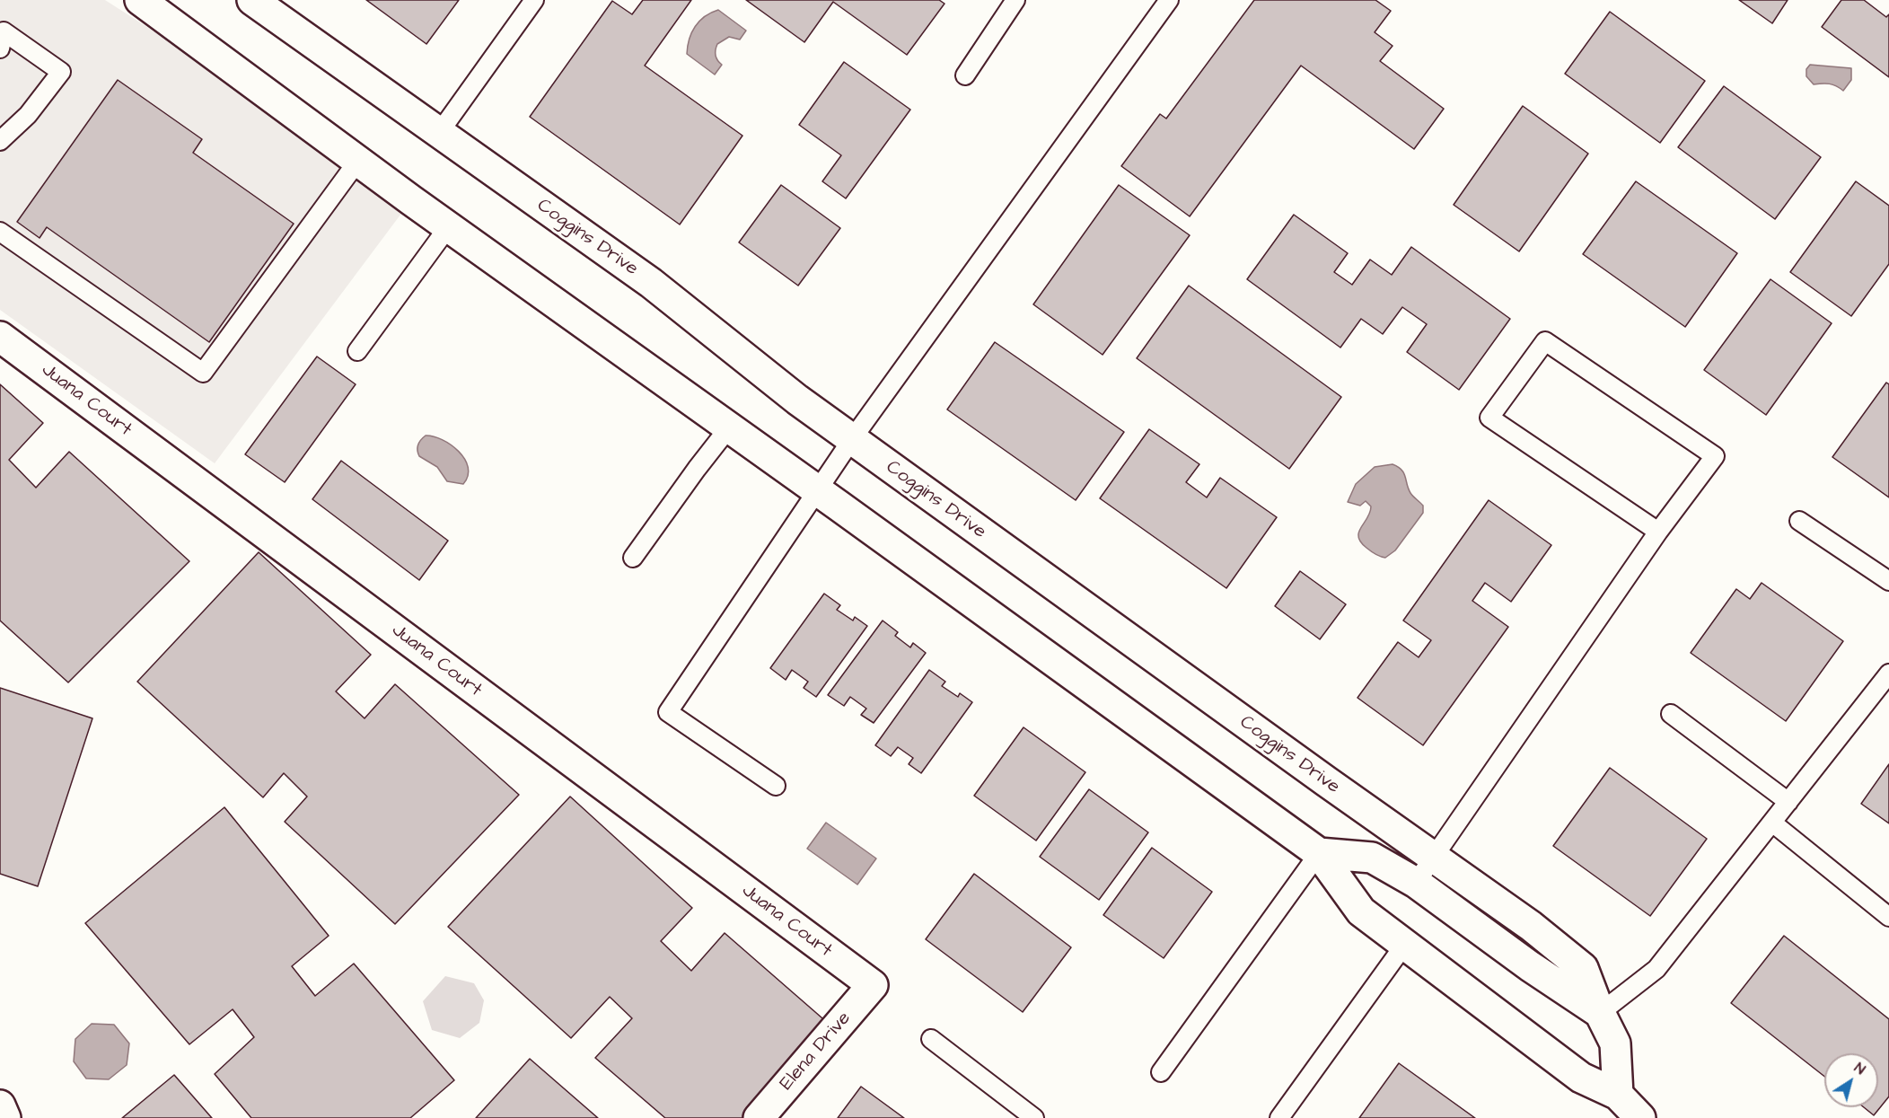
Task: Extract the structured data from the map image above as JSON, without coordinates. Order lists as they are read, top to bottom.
{
  "streets": {
    "street": ["Coggins Drive", "Juana Court", "Elena Drive"]
  },
  "crossings": [
    ["Juana Court", "Elena Drive"]
  ],
  "north": "top right"
}
